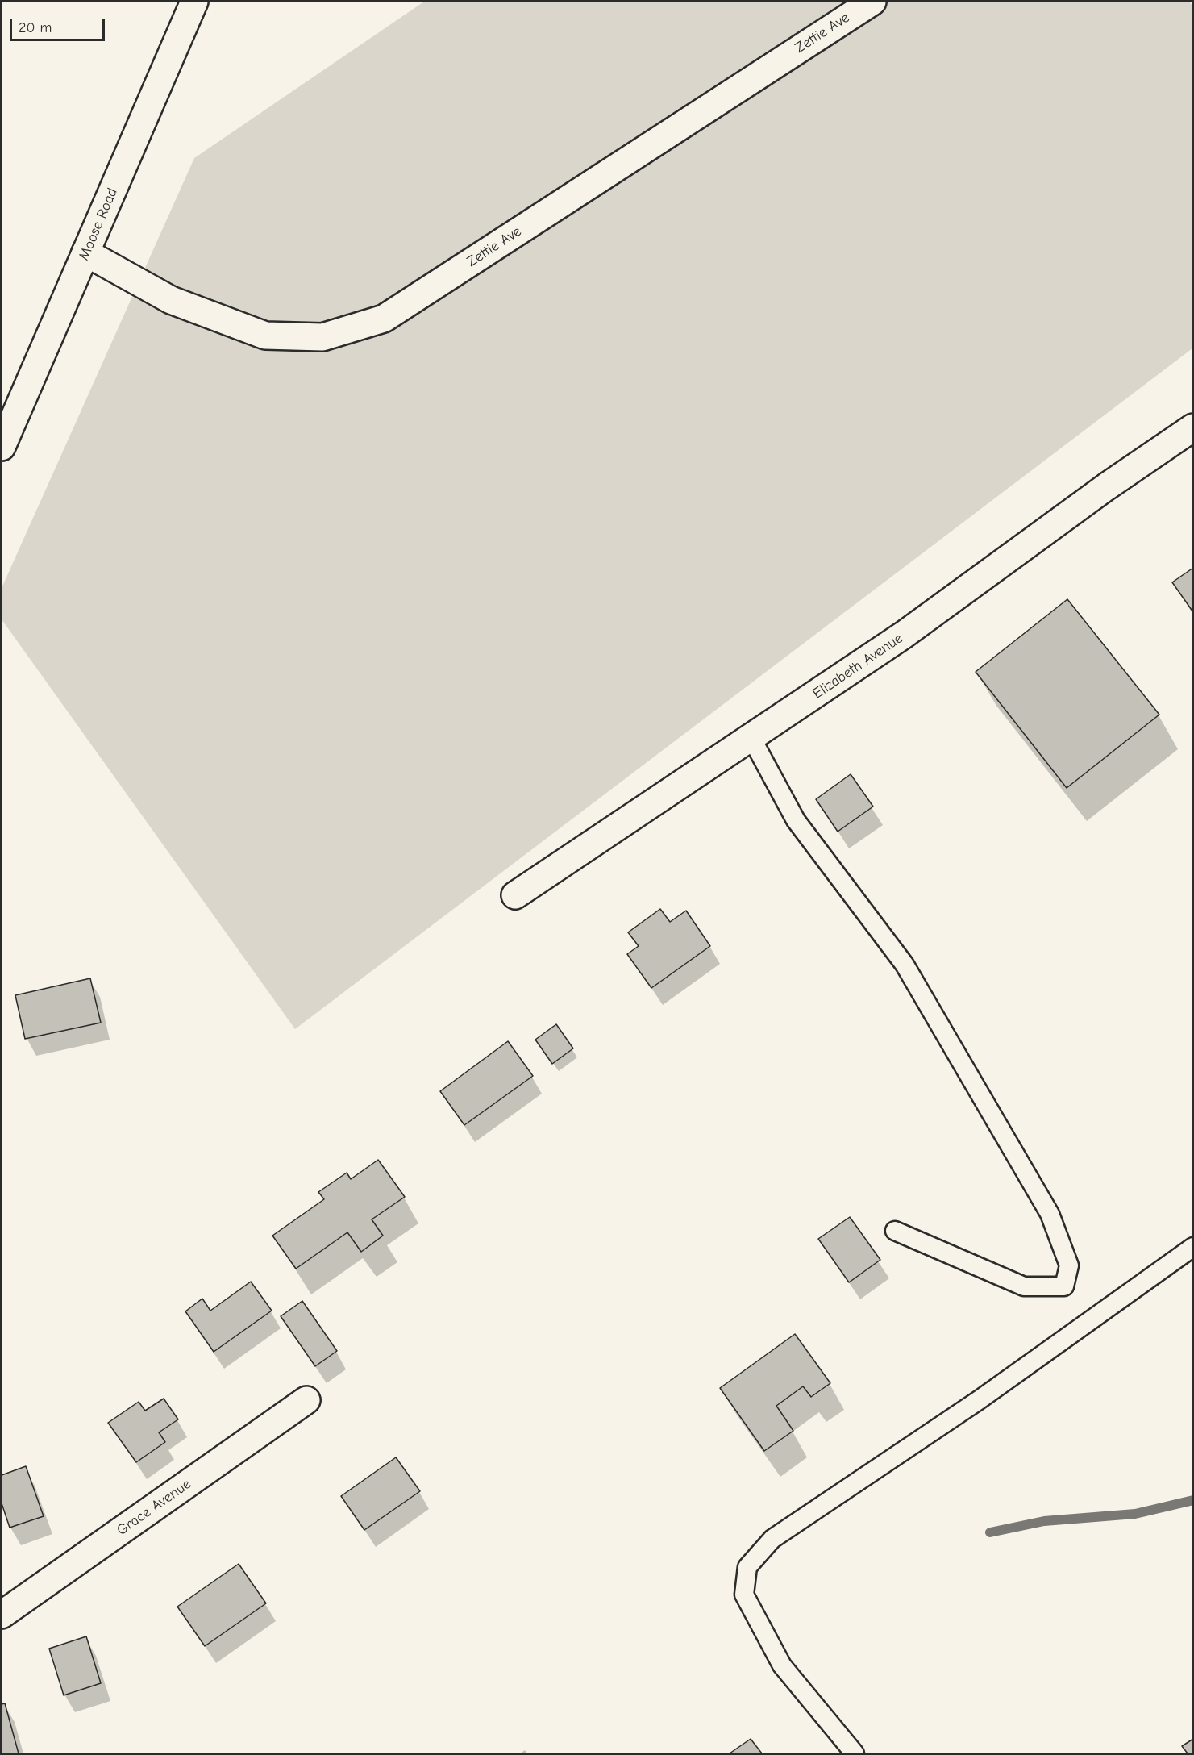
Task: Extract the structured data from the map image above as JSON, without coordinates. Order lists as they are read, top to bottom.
{
  "streets": {
    "street": [
      "Zettie Ave",
      "Moose Road",
      "Elizabeth Avenue",
      "Grace Avenue"
    ]
  },
  "crossings": [
    ["Zettie Ave", "Moose Road"]
  ],
  "scale_bar": "20 m"
}
